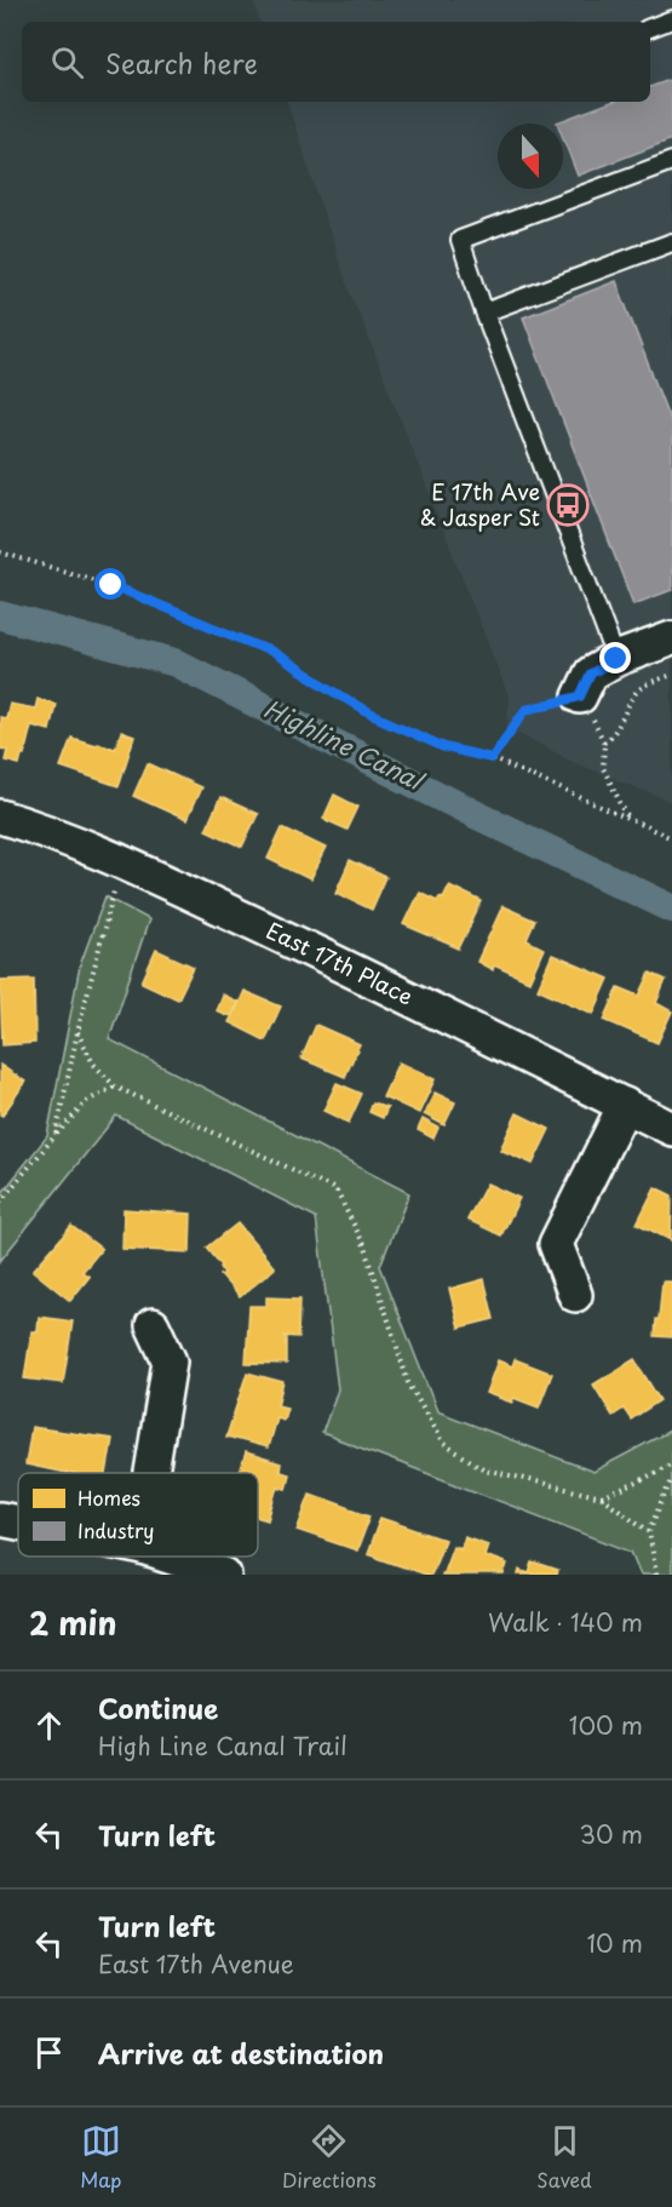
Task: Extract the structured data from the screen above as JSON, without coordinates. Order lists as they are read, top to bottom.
{
  "streets": {
    "street": ["East 17th Place"]
  },
  "water": ["Highline Canal"],
  "places": {
    "bus stop": ["E 17th Ave & Jasper St"]
  },
  "legend": ["Homes", "Industry"],
  "north": "bottom",
  "page": {
    "search": "Search here",
    "heading": ["2 min", "Walk · 140 m"],
    "list": [
      ["Continue", "High Line Canal Trail", "100 m"],
      ["Turn left", "30 m"],
      ["Turn left", "East 17th Avenue", "10 m"],
      "Arrive at destination"
    ],
    "nav": ["Map", "Directions", "Saved"]
  }
}
